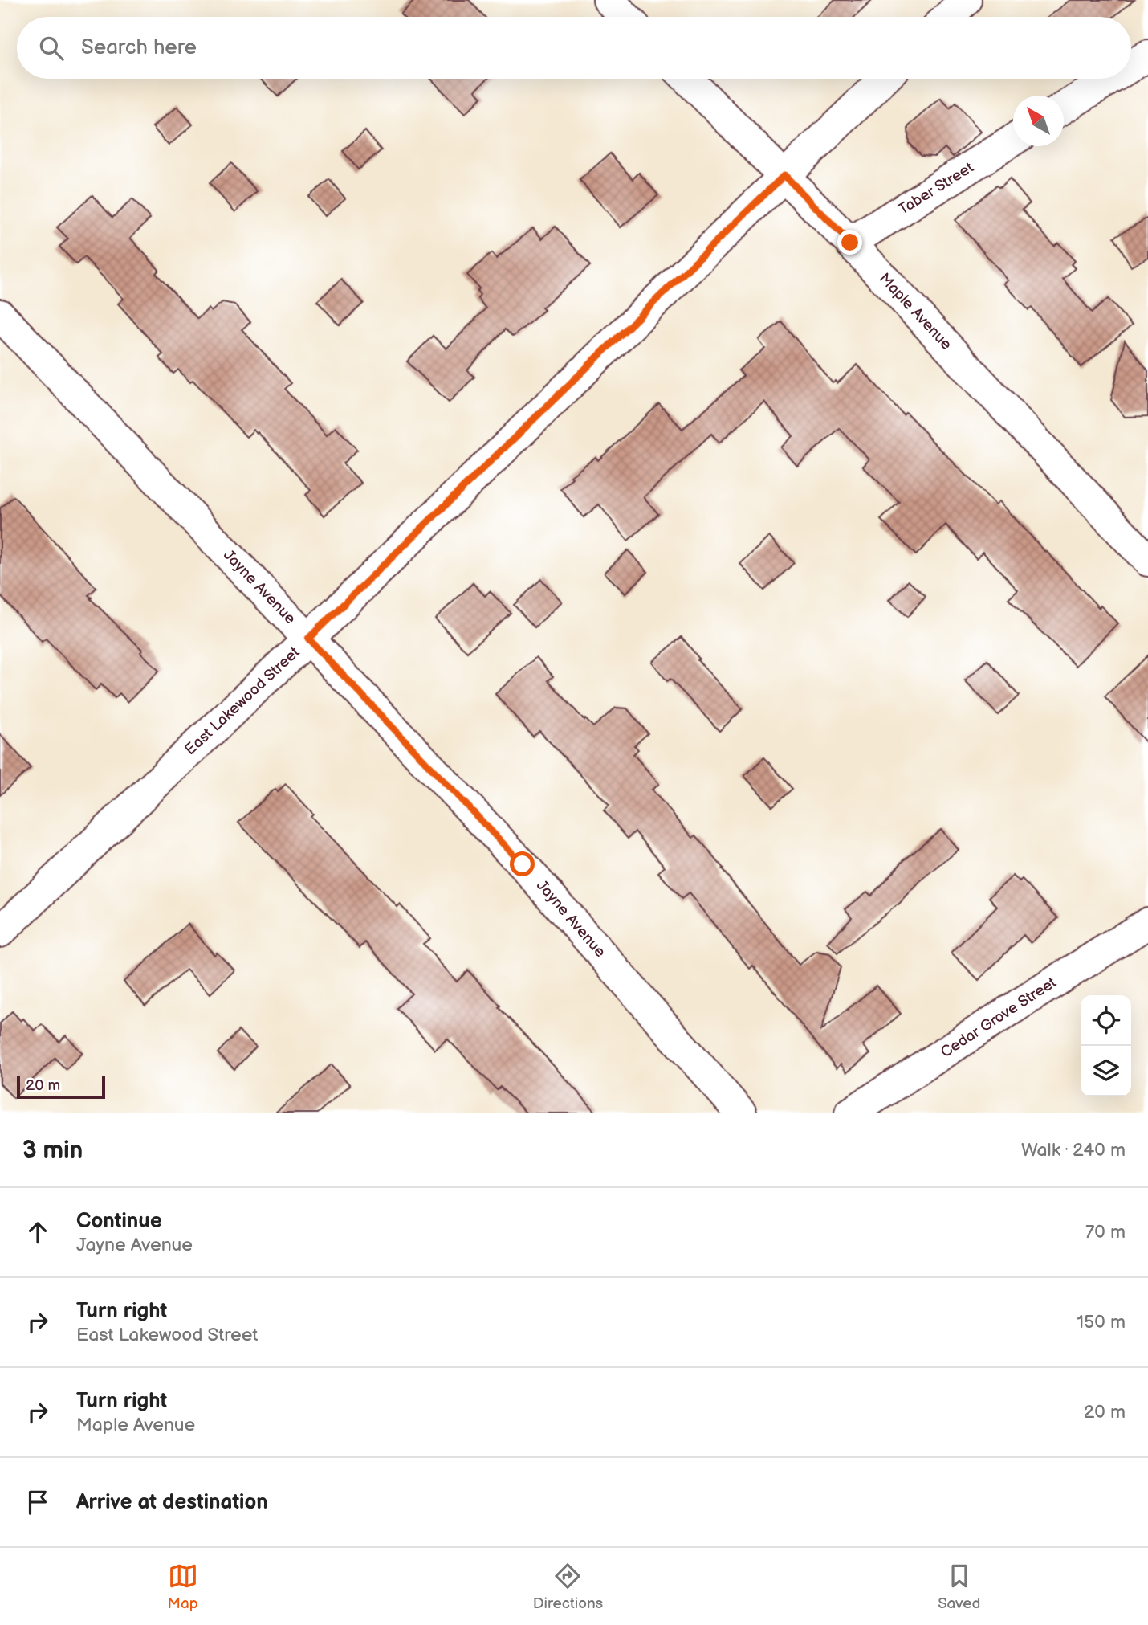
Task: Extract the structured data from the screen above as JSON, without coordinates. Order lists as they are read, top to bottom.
{
  "streets": {
    "street": [
      "Taber Street",
      "Maple Avenue",
      "Jayne Avenue",
      "East Lakewood Street",
      "Cedar Grove Street"
    ]
  },
  "crossings": [
    ["Taber Street", "Maple Avenue"],
    ["Maple Avenue", "East Lakewood Street"],
    ["Jayne Avenue", "East Lakewood Street"]
  ],
  "scale_bar": "20 m",
  "north": "top left",
  "page": {
    "search": "Search here",
    "scale": "20 m",
    "heading": ["3 min", "Walk · 240 m"],
    "list": [
      ["Continue", "Jayne Avenue", "70 m"],
      ["Turn right", "East Lakewood Street", "150 m"],
      ["Turn right", "Maple Avenue", "20 m"],
      "Arrive at destination"
    ],
    "nav": ["Map", "Directions", "Saved"]
  }
}
